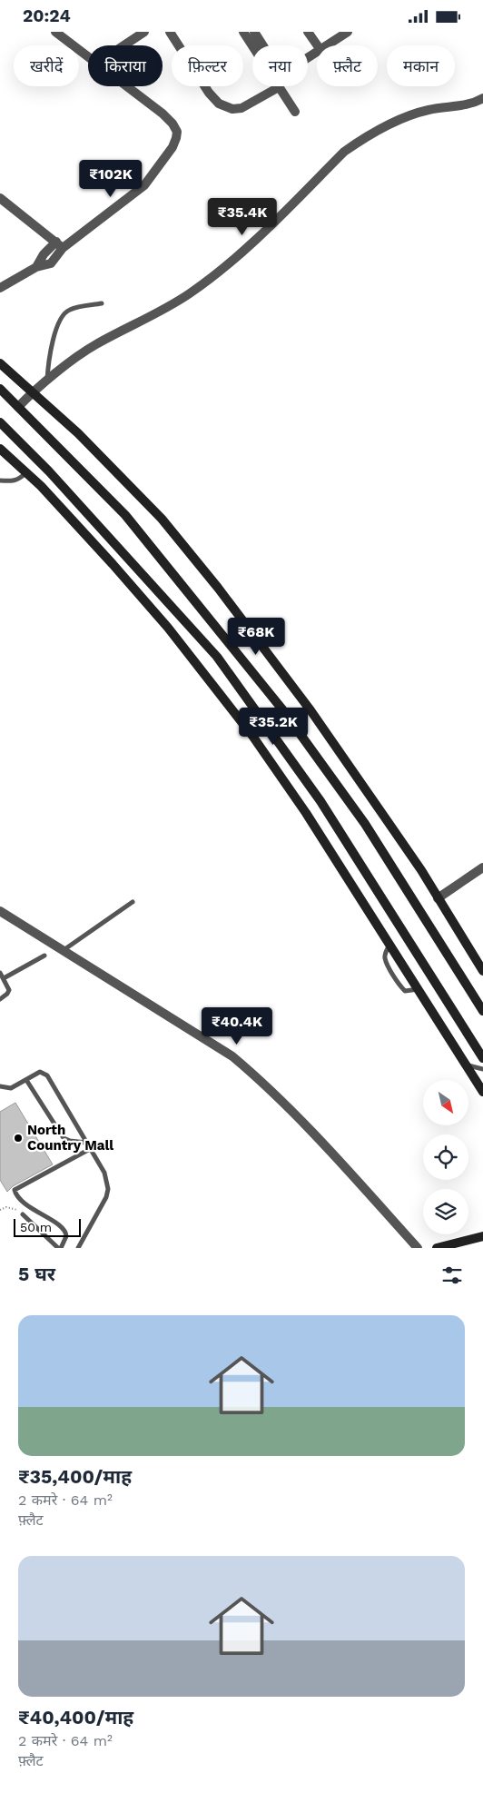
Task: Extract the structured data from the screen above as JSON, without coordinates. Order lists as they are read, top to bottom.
{
  "places": ["North Country Mall"],
  "scale_bar": "50 m",
  "north": "bottom right",
  "page": {
    "status": "20:24",
    "chip": [
      "खरीदें",
      "किराया",
      "फ़िल्टर",
      "नया",
      "फ़्लैट",
      "मकान"
    ],
    "price": [
      "₹102K",
      "₹35.4K",
      "₹68K",
      "₹35.2K",
      "₹40.4K"
    ],
    "scale": "50 m",
    "heading": "5 घर",
    "list": [
      {
        "name": "₹35,400/माह",
        "note": "2 कमरे · 64 m² · फ़्लैट"
      },
      {
        "name": "₹40,400/माह",
        "note": "2 कमरे · 64 m² · फ़्लैट"
      }
    ]
  }
}
